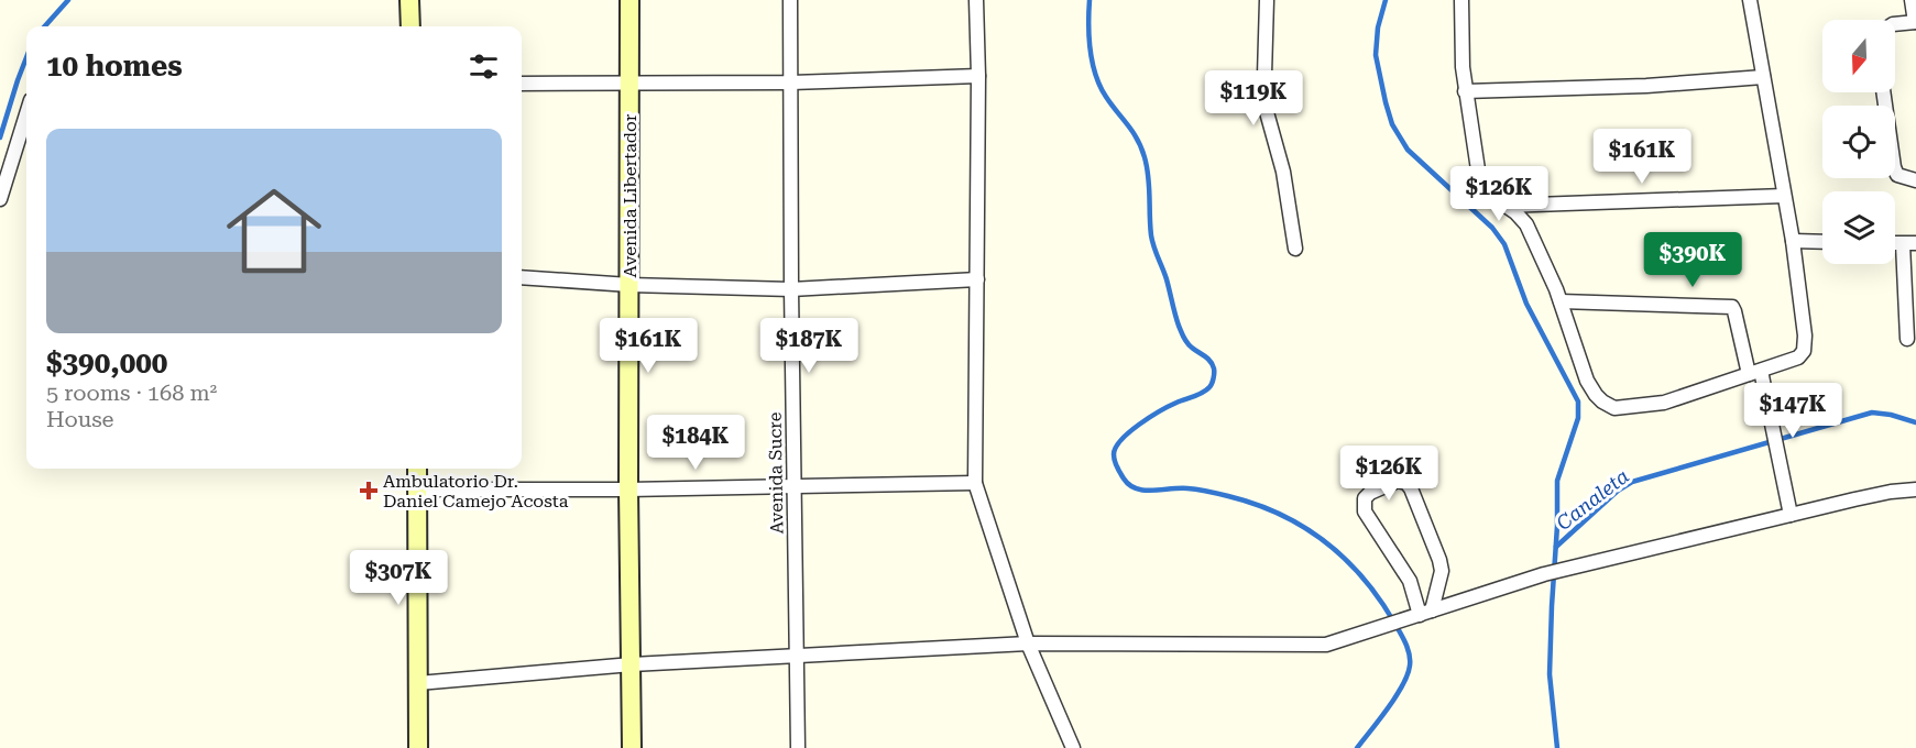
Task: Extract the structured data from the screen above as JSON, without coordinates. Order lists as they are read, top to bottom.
{
  "streets": {
    "main road": ["Avenida Libertador"],
    "street": ["Avenida Sucre"]
  },
  "water": ["Canaleta"],
  "places": {
    "health": ["Ambulatorio Dr. Daniel Camejo Acosta"]
  },
  "north": "bottom",
  "page": {
    "heading": "10 homes",
    "price": [
      "$119K",
      "$161K",
      "$126K",
      "$390K",
      "$161K",
      "$187K",
      "$147K",
      "$184K",
      "$126K",
      "$307K"
    ],
    "list": [
      {
        "name": "$390,000",
        "note": "5 rooms · 168 m² · House"
      }
    ]
  }
}
